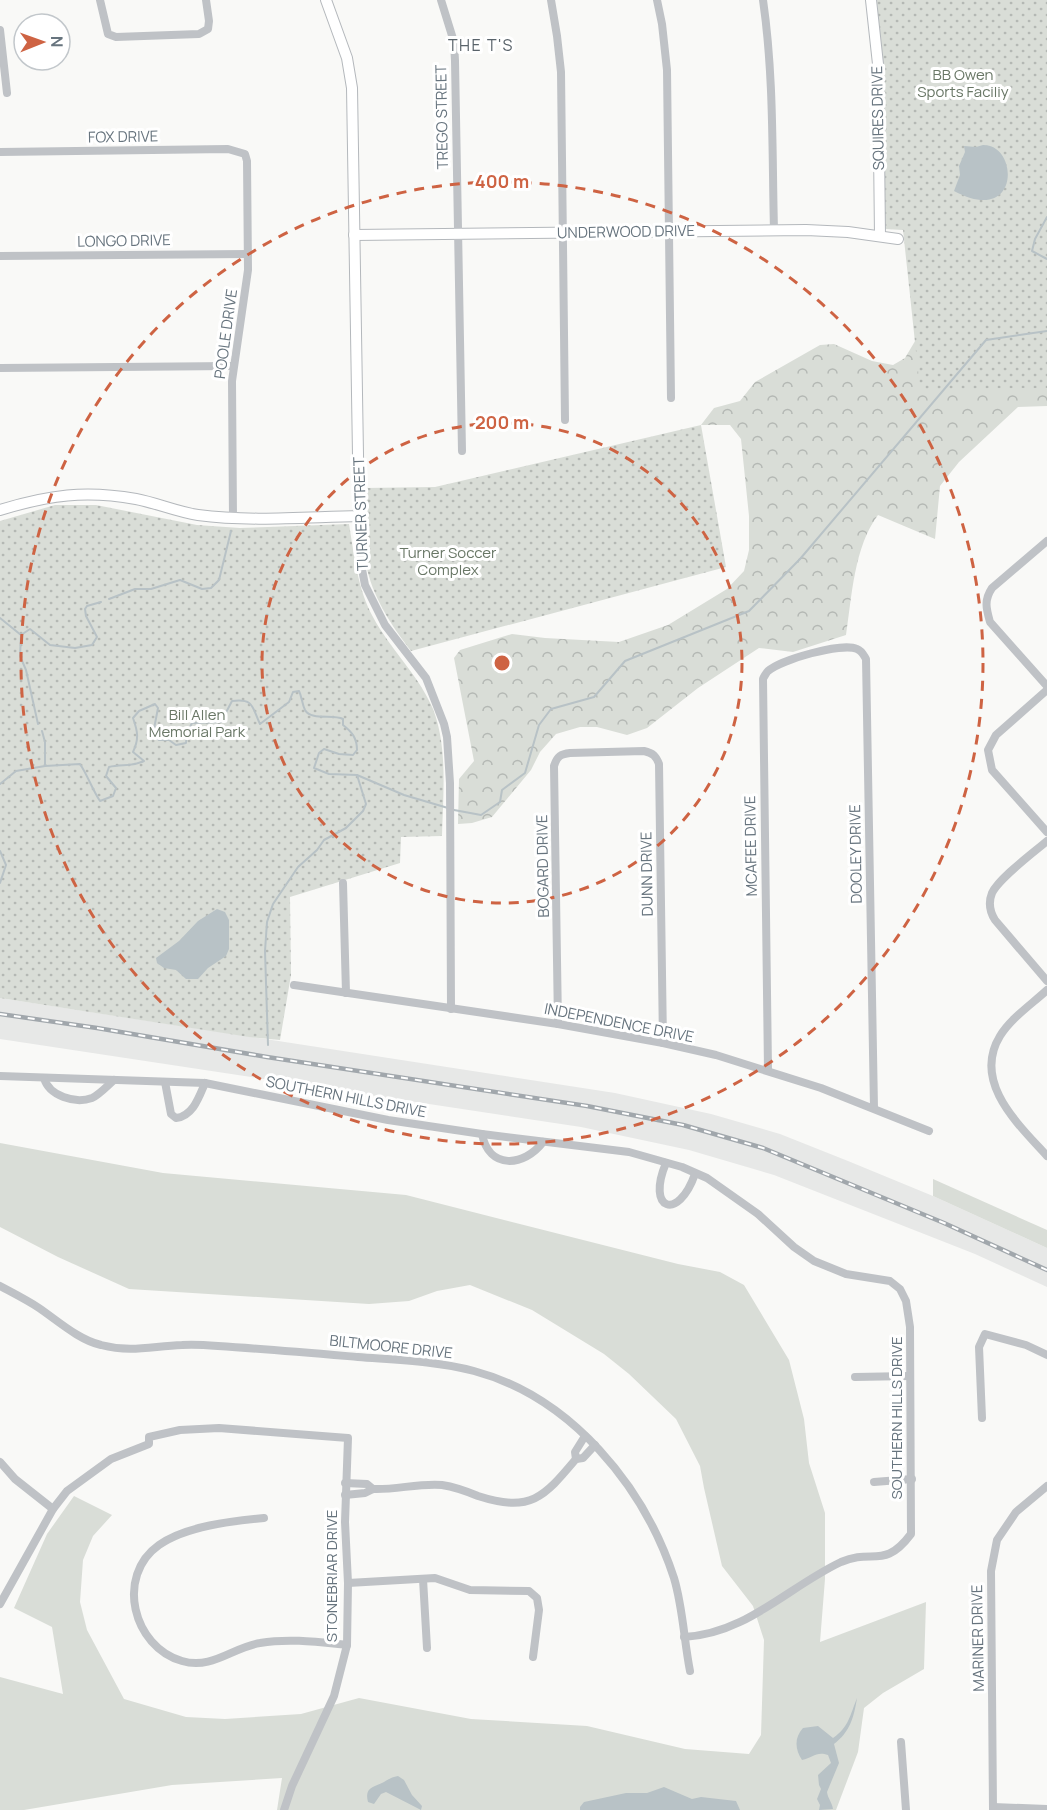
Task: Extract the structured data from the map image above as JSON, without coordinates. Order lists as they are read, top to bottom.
{
  "streets": {
    "street": [
      "TREGO STREET",
      "SQUIRES DRIVE",
      "FOX DRIVE",
      "UNDERWOOD DRIVE",
      "LONGO DRIVE",
      "POOLE DRIVE",
      "TURNER STREET",
      "MCAFEE DRIVE",
      "DOOLEY DRIVE",
      "BOGARD DRIVE",
      "DUNN DRIVE",
      "INDEPENDENCE DRIVE",
      "SOUTHERN HILLS DRIVE",
      "BILTMOORE DRIVE",
      "STONEBRIAR DRIVE",
      "MARINER DRIVE"
    ]
  },
  "crossings": [
    ["TREGO STREET", "UNDERWOOD DRIVE"],
    ["SQUIRES DRIVE", "UNDERWOOD DRIVE"],
    ["FOX DRIVE", "POOLE DRIVE"],
    ["UNDERWOOD DRIVE", "TURNER STREET"],
    ["LONGO DRIVE", "POOLE DRIVE"],
    ["TURNER STREET", "INDEPENDENCE DRIVE"],
    ["MCAFEE DRIVE", "DOOLEY DRIVE"],
    ["MCAFEE DRIVE", "INDEPENDENCE DRIVE"],
    ["DOOLEY DRIVE", "INDEPENDENCE DRIVE"],
    ["BOGARD DRIVE", "DUNN DRIVE"],
    ["BOGARD DRIVE", "INDEPENDENCE DRIVE"],
    ["DUNN DRIVE", "INDEPENDENCE DRIVE"],
    ["SOUTHERN HILLS DRIVE", "BILTMOORE DRIVE"]
  ],
  "districts": ["THE T'S"],
  "parks": ["BB Owen Sports Faciliy", "Turner Soccer Complex", "Bill Allen Memorial Park"],
  "north": "right",
  "rings": ["400 m", "200 m"]
}
